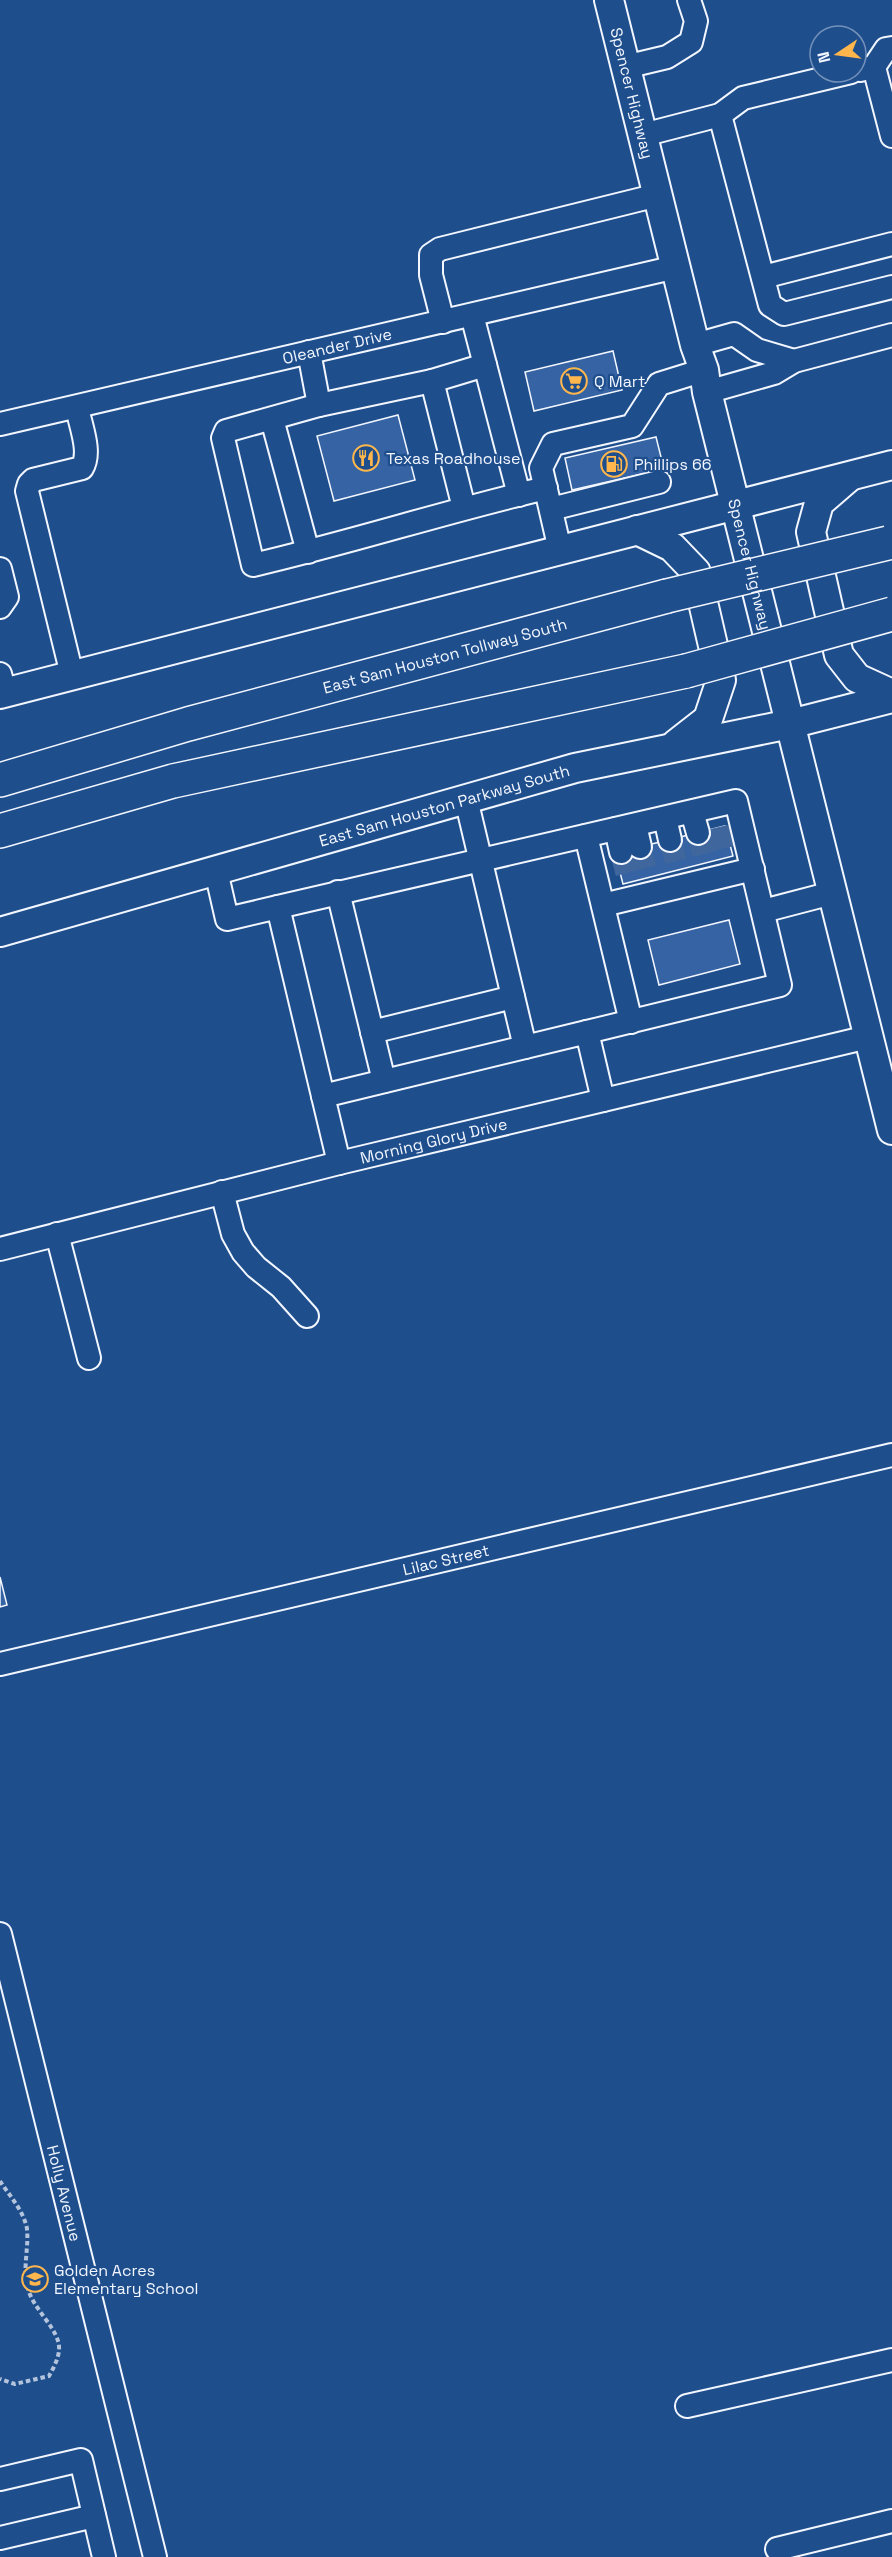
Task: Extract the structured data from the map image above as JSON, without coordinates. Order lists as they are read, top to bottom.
{
  "streets": {
    "highway": ["East Sam Houston Tollway South"],
    "main road": ["Spencer Highway", "East Sam Houston Parkway South"],
    "street": [
      "Oleander Drive",
      "Morning Glory Drive",
      "Lilac Street",
      "Holly Avenue"
    ]
  },
  "crossings": [
    ["Spencer Highway", "Oleander Drive"],
    ["Spencer Highway", "East Sam Houston Parkway South"],
    ["Spencer Highway", "Morning Glory Drive"]
  ],
  "places": {
    "supermarket": ["Q Mart"],
    "restaurant": ["Texas Roadhouse"],
    "fuel station": ["Phillips 66"],
    "school or university": ["Golden Acres Elementary School"]
  },
  "north": "left"
}
